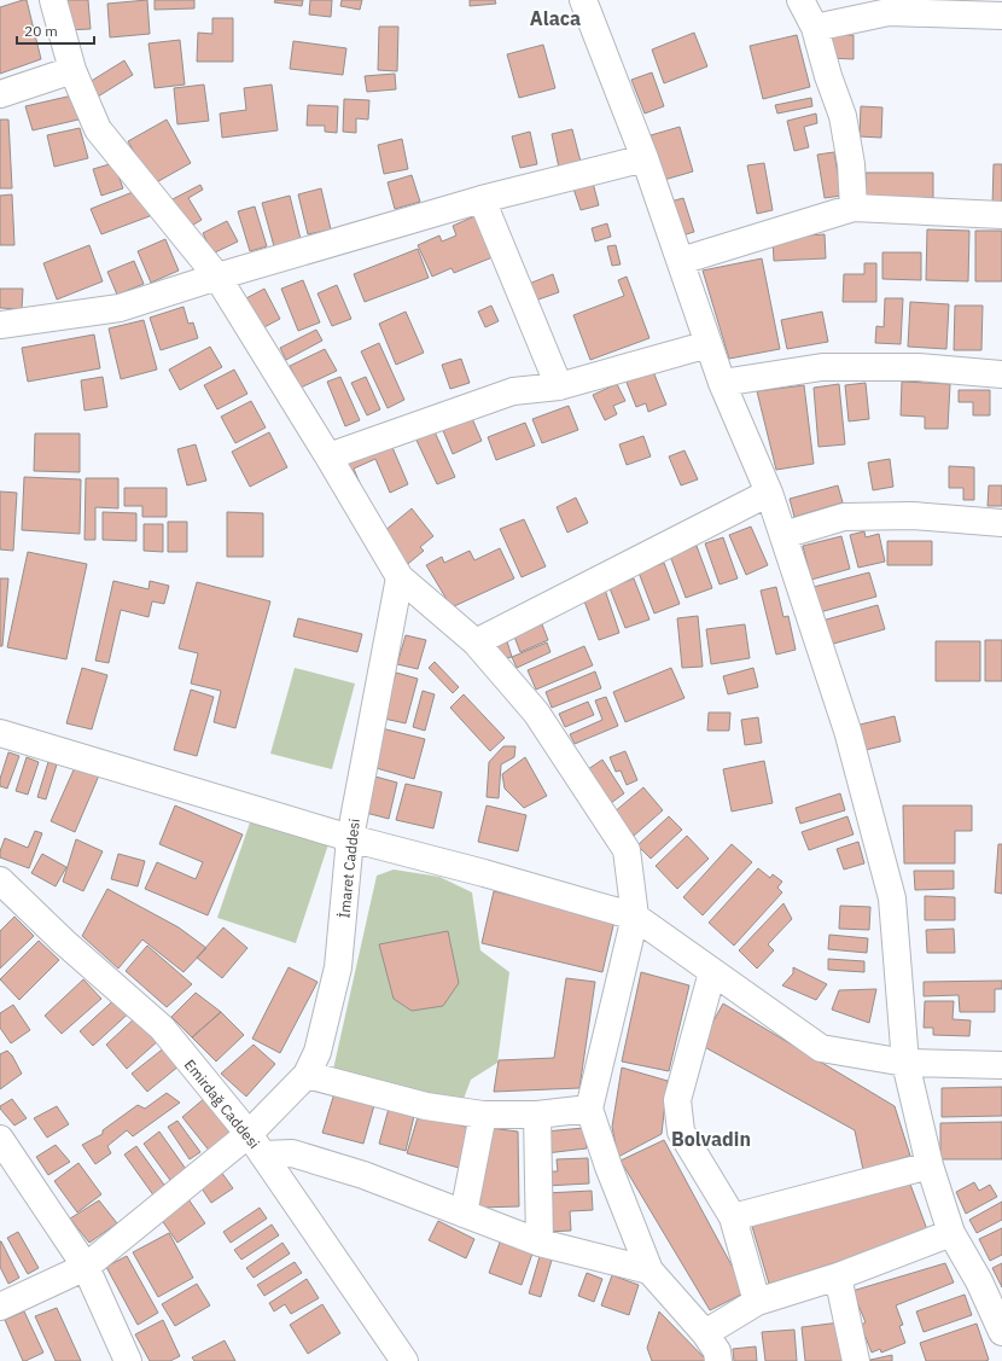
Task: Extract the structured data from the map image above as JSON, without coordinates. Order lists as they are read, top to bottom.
{
  "streets": {
    "street": ["İmaret Caddesi", "Emirdağ Caddesi"]
  },
  "crossings": [
    ["İmaret Caddesi", "Emirdağ Caddesi"]
  ],
  "districts": ["Alaca", "Bolvadin"],
  "scale_bar": "20 m"
}
